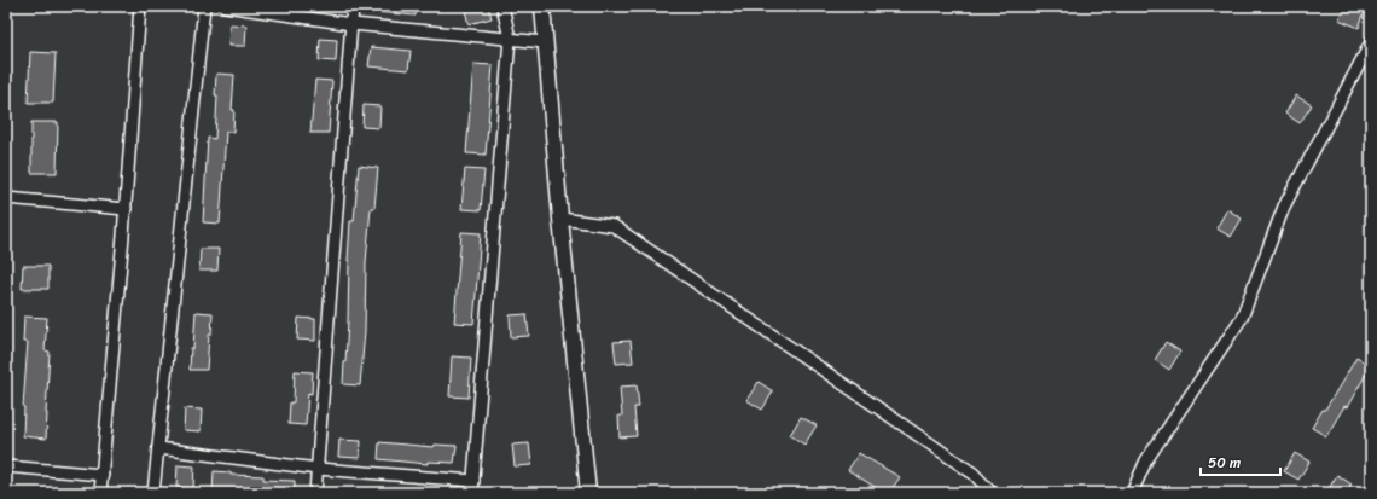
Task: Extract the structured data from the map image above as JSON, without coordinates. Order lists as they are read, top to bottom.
{
  "scale_bar": "50 m"
}
